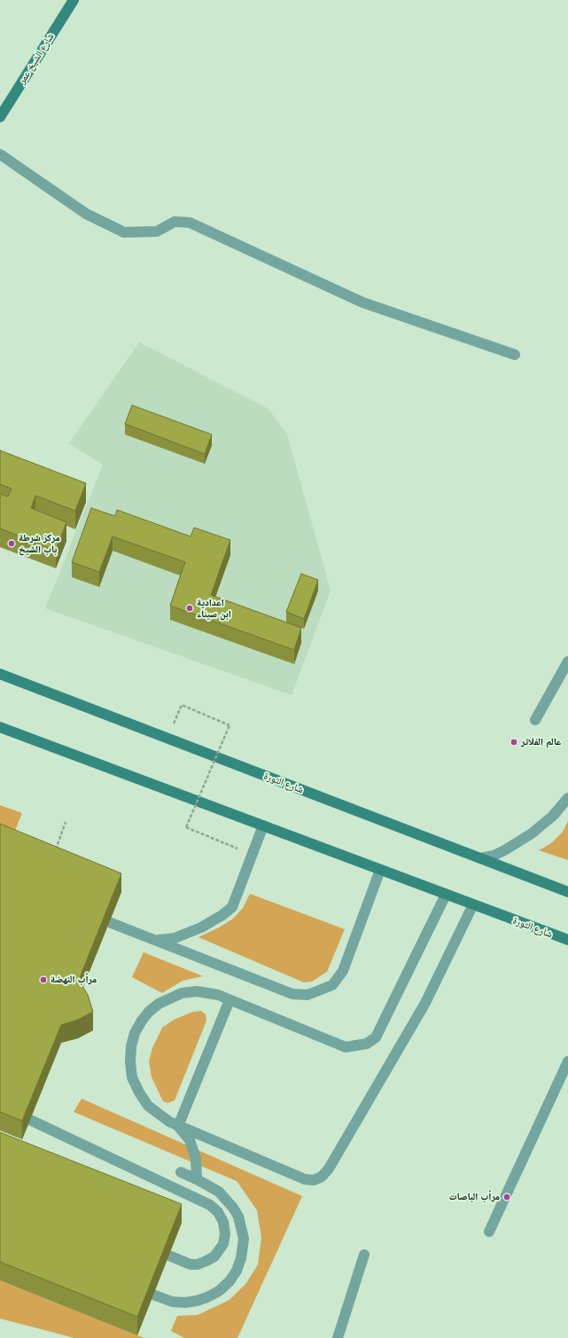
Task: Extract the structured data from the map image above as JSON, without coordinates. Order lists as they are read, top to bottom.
{
  "streets": {
    "main road": ["شارع الشيخ عمر", "شارع الثورة"]
  },
  "places": [
    "مركز شرطة باب الشيخ",
    "اعدادية ابن سيناء",
    "عالم الفلاتر",
    "مرأب النهضة",
    "مرأب الباصات"
  ]
}
